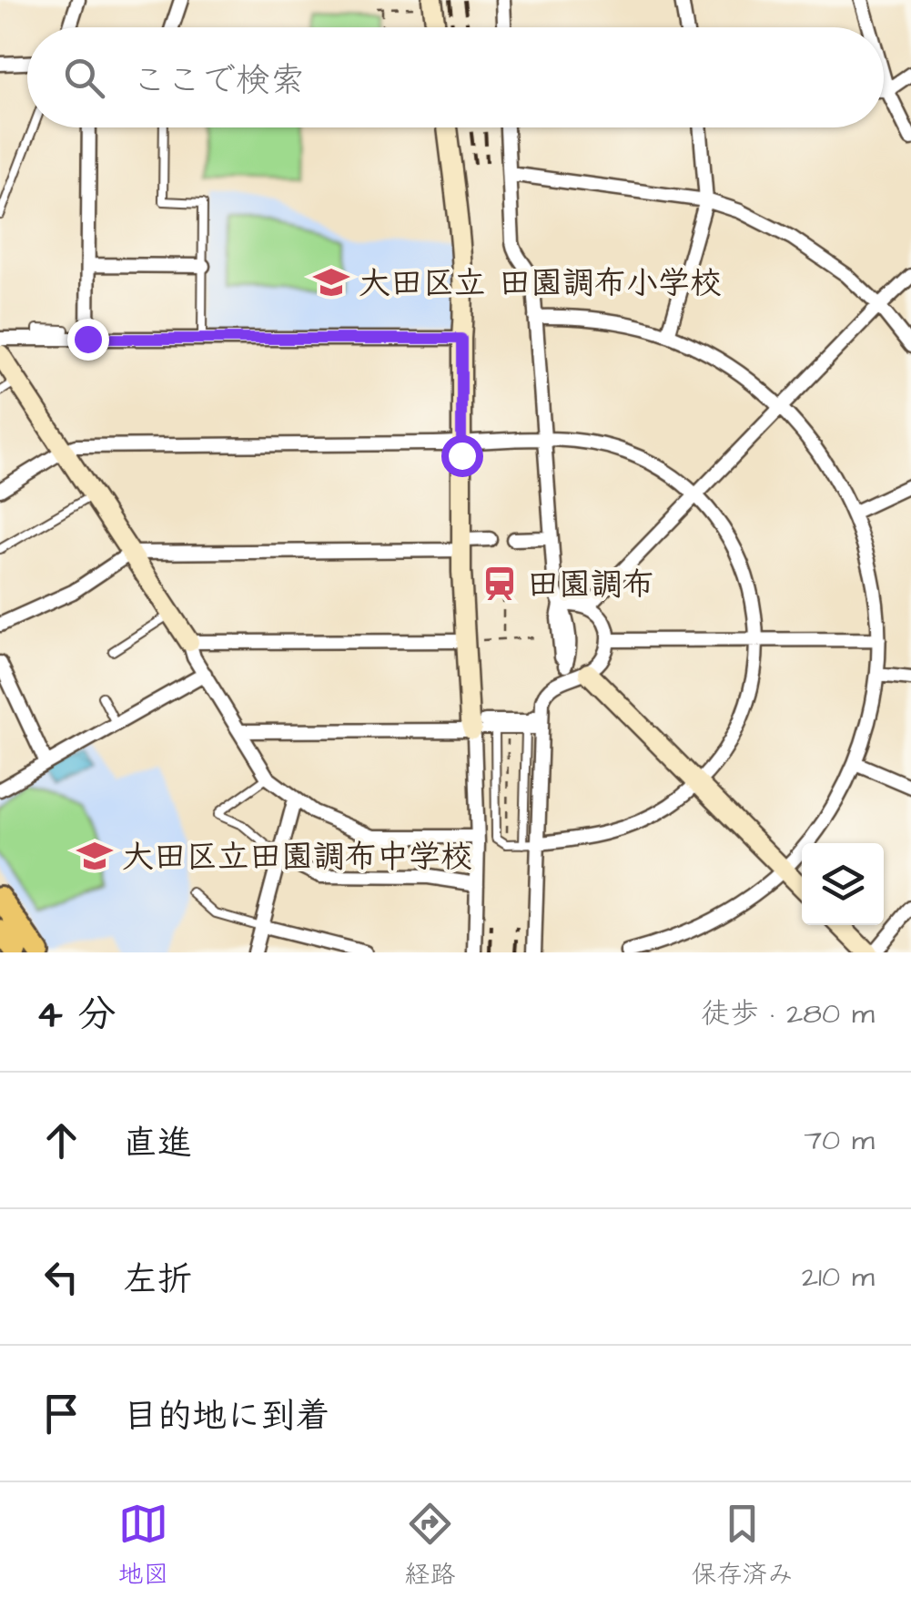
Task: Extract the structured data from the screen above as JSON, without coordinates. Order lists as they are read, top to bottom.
{
  "places": {
    "school or university": ["大田区立 田園調布小学校", "大田区立田園調布中学校"],
    "station": ["田園調布"]
  },
  "page": {
    "search": "ここで検索",
    "heading": ["4 分", "徒歩 · 280 m"],
    "list": [
      ["直進", "70 m"],
      ["左折", "210 m"],
      "目的地に到着"
    ],
    "nav": ["地図", "経路", "保存済み"]
  }
}
